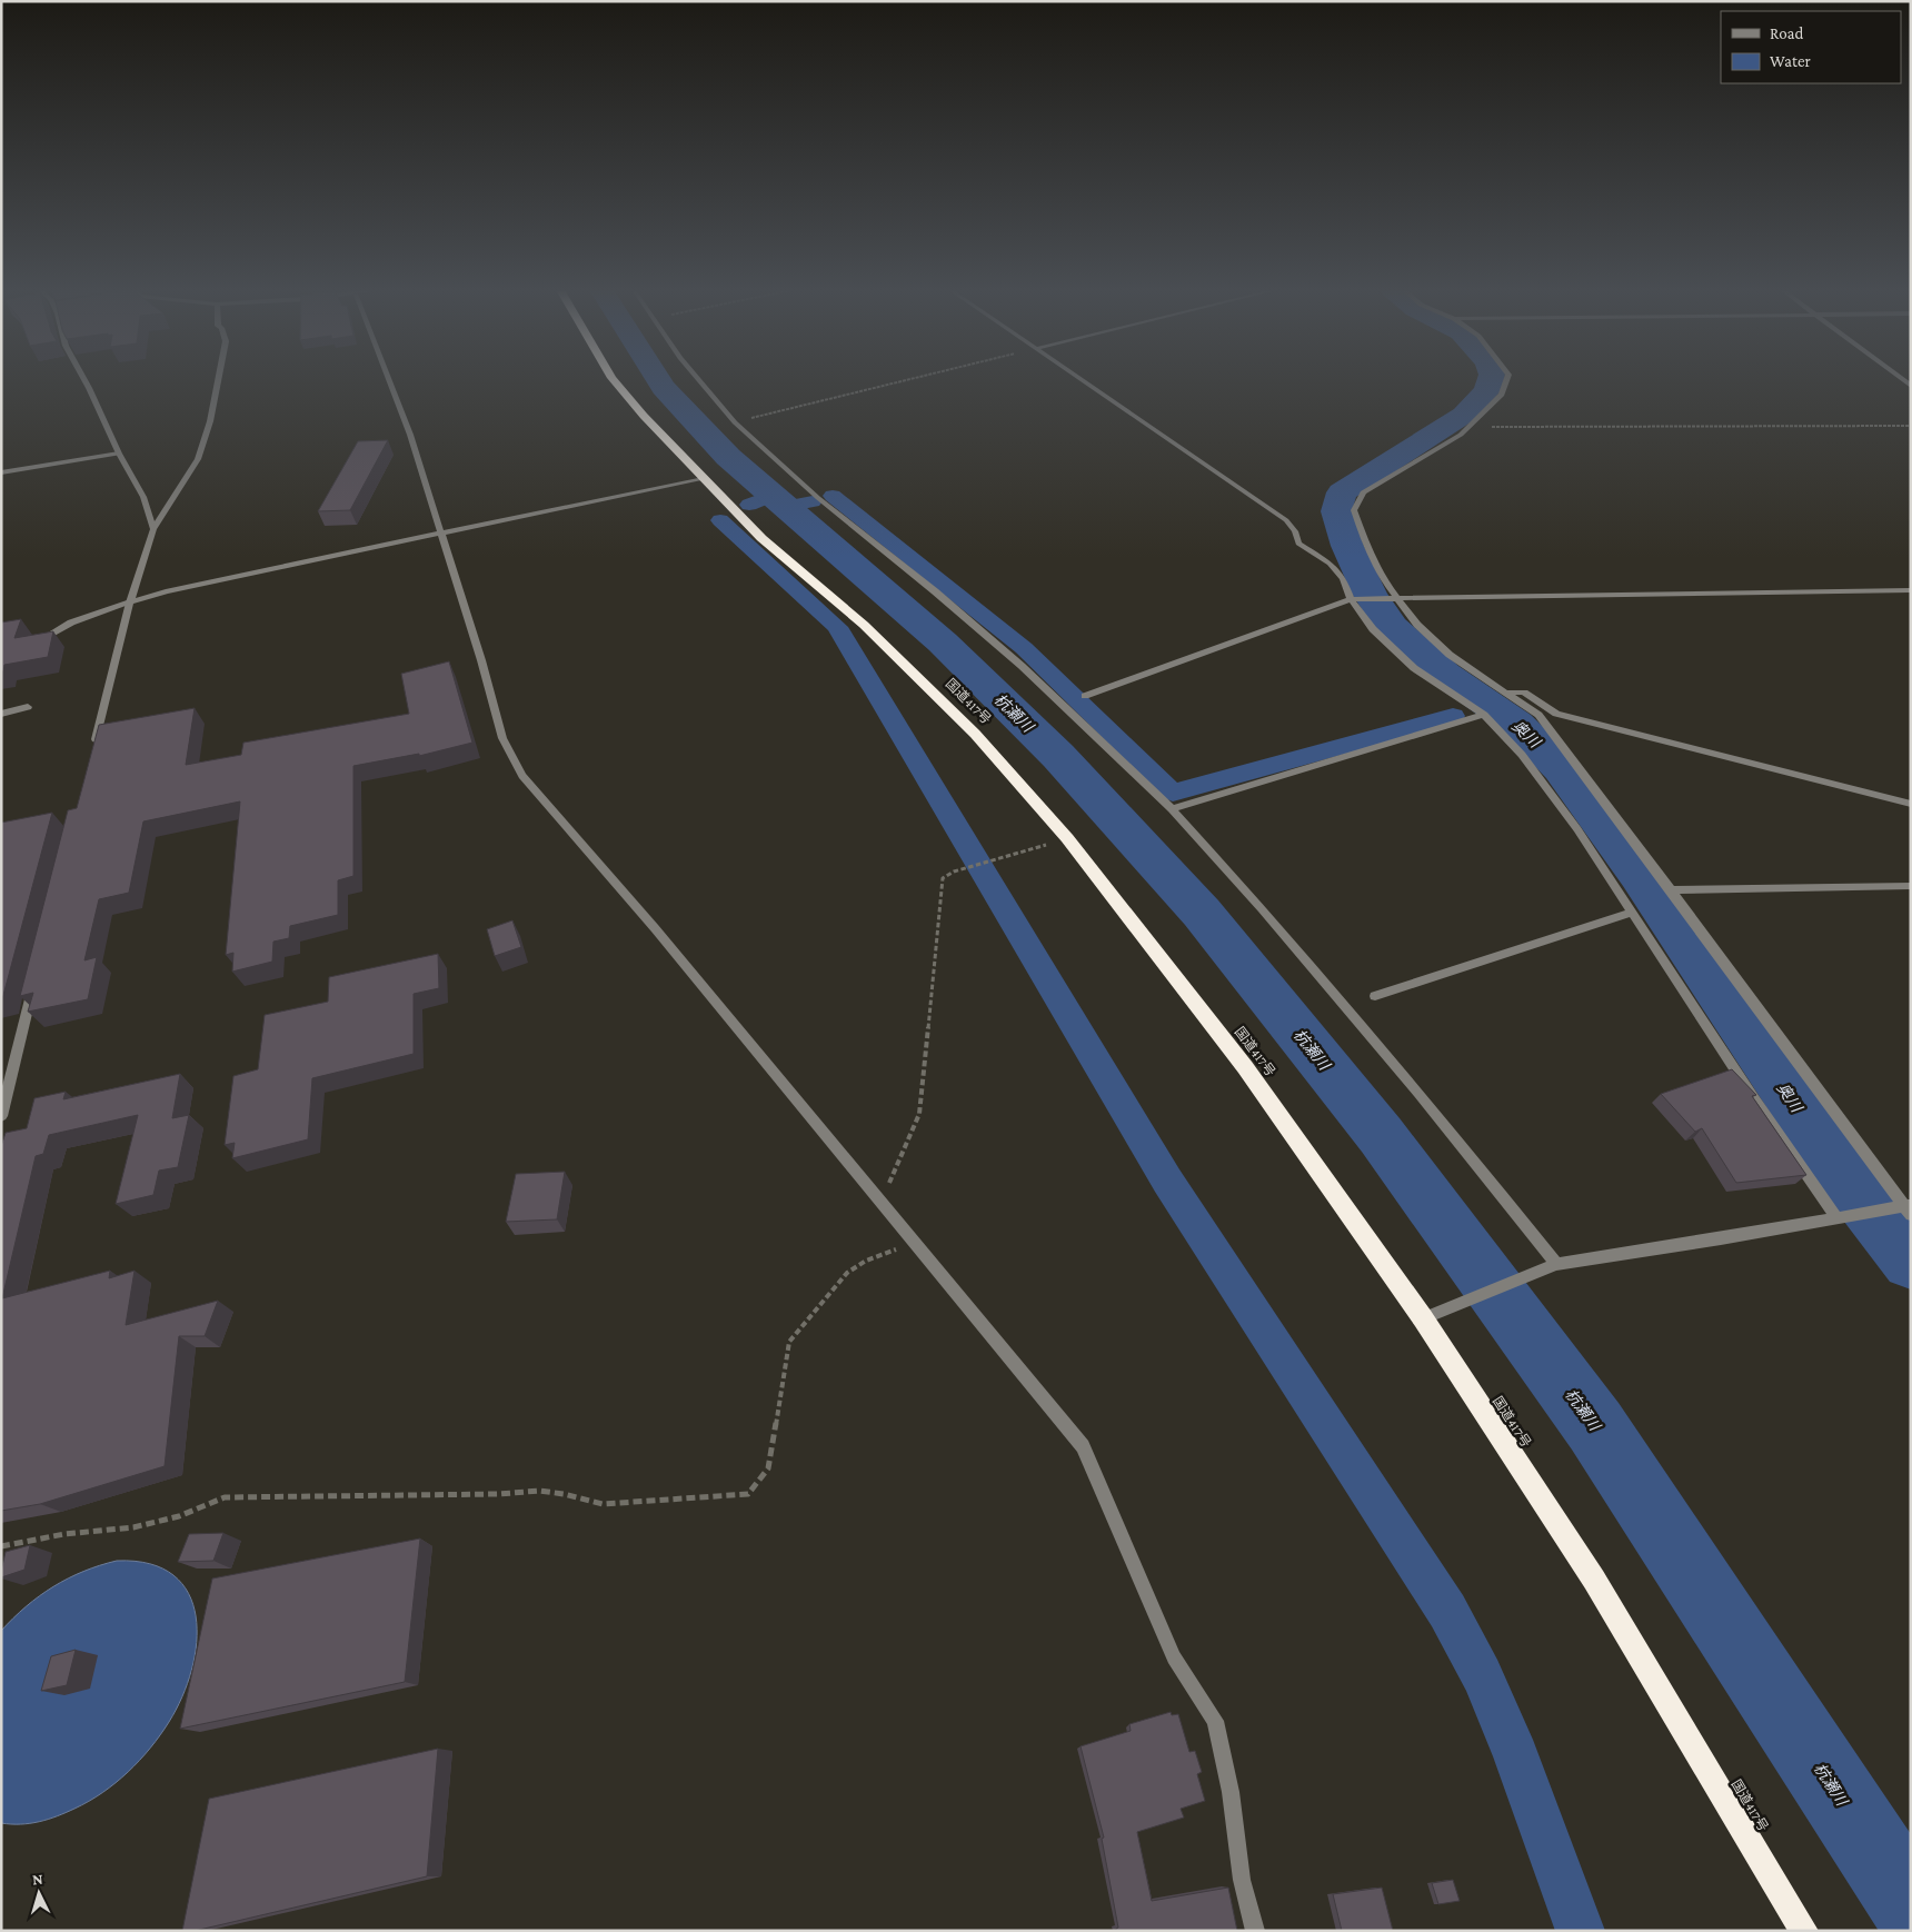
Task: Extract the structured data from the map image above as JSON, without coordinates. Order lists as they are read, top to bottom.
{
  "streets": {
    "highway": ["国道417号"]
  },
  "water": ["杭瀬川", "奥川"],
  "legend": ["Road", "Water"],
  "north": "top"
}
